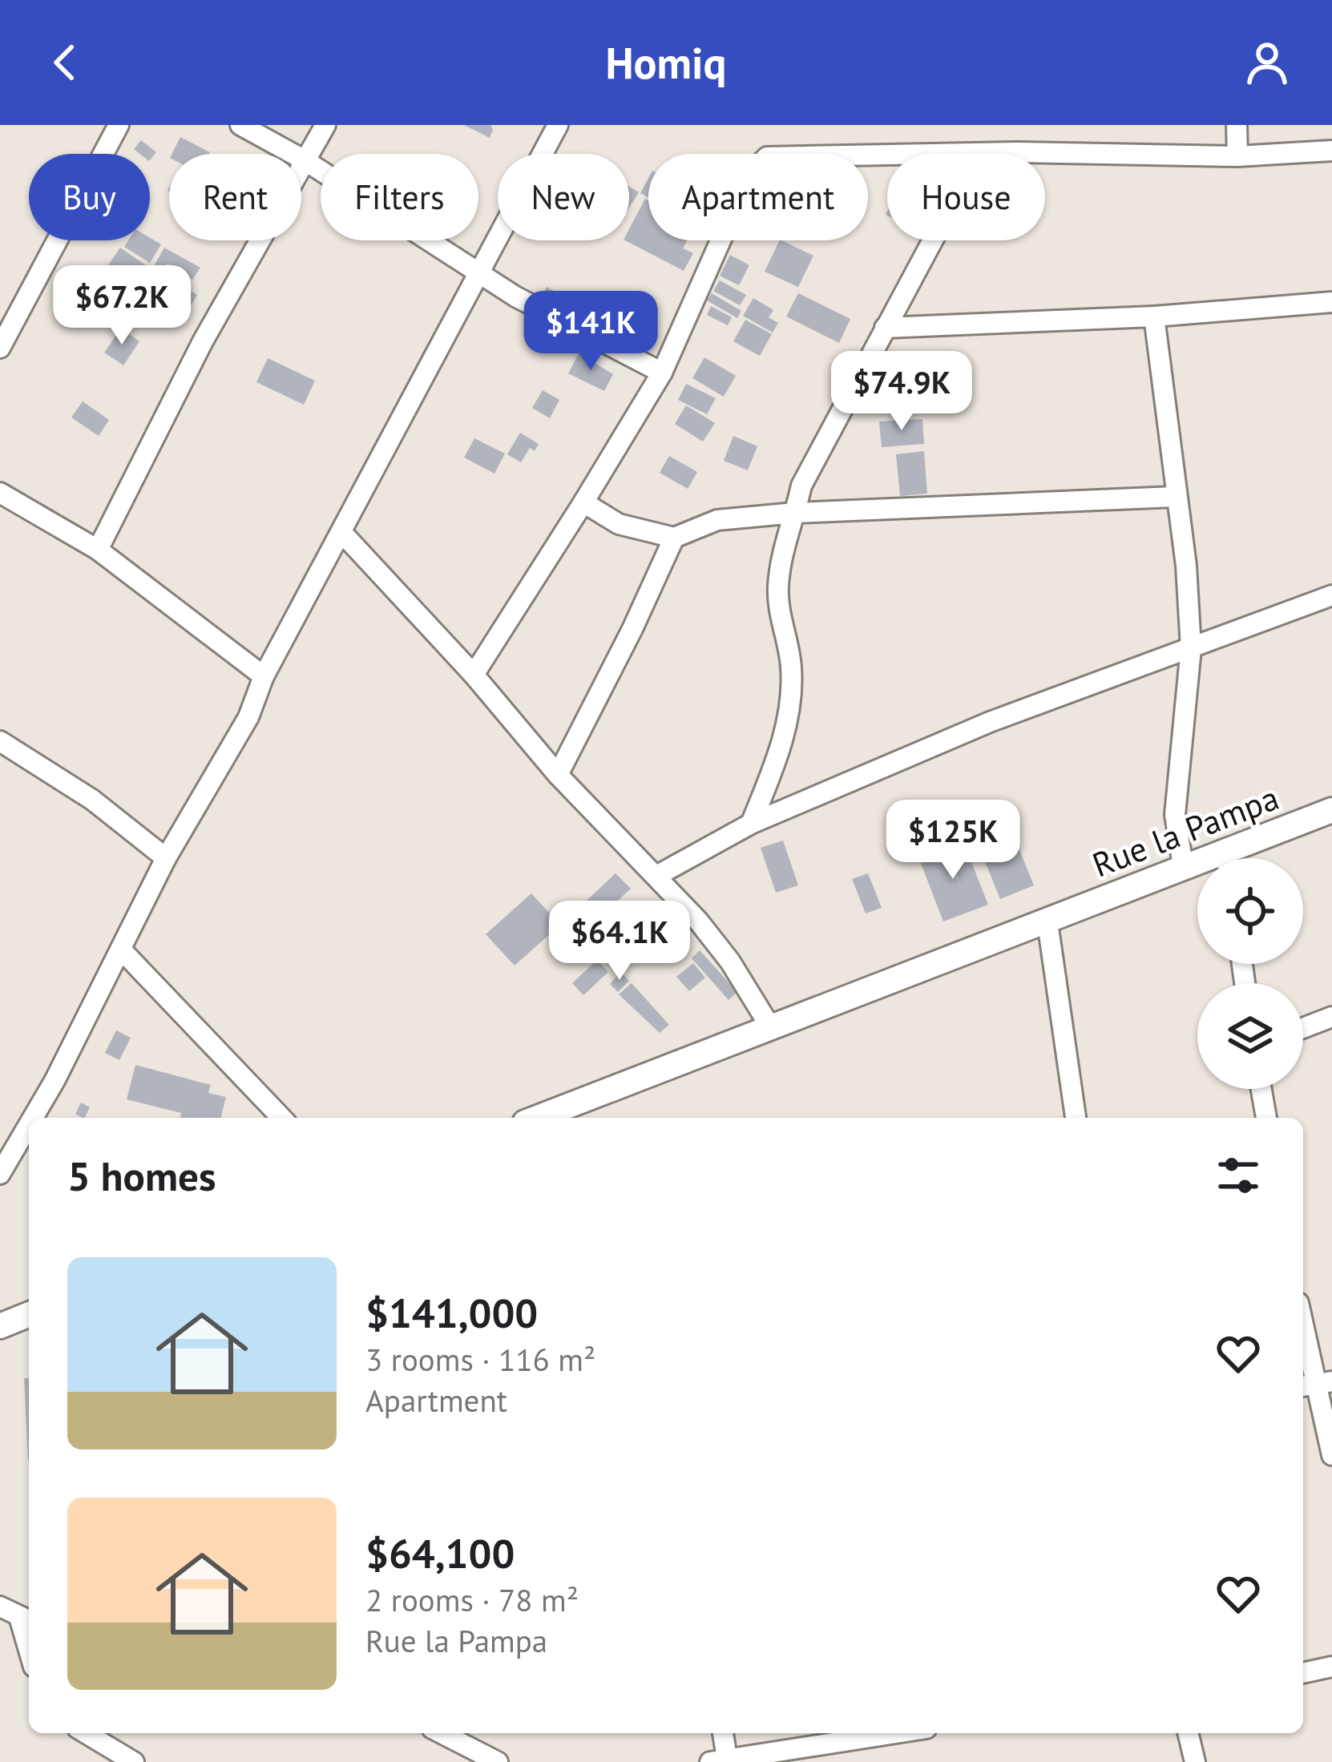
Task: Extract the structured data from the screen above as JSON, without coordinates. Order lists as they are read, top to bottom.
{
  "streets": {
    "street": ["Rue la Pampa"]
  },
  "page": {
    "header": "Homiq",
    "chip": [
      "Buy",
      "Rent",
      "Filters",
      "New",
      "Apartment",
      "House"
    ],
    "price": [
      "$67.2K",
      "$141K",
      "$74.9K",
      "$125K",
      "$64.1K"
    ],
    "heading": "5 homes",
    "list": [
      {
        "name": "$141,000",
        "note": "3 rooms · 116 m² · Apartment"
      },
      {
        "name": "$64,100",
        "note": "2 rooms · 78 m² · Rue la Pampa"
      }
    ]
  }
}
